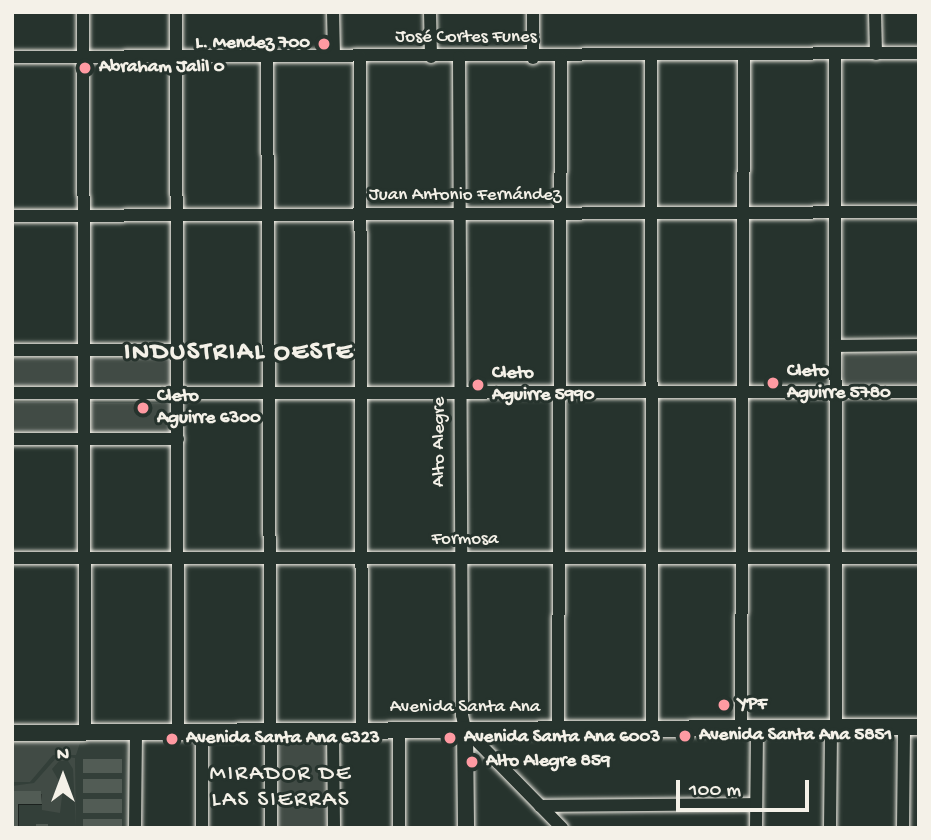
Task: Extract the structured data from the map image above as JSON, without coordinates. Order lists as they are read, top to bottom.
{
  "streets": {
    "main road": ["Alto Alegre", "Avenida Santa Ana"],
    "street": ["José Cortes Funes", "Juan Antonio Fernández", "Formosa"]
  },
  "crossings": [
    ["José Cortes Funes", "Alto Alegre"],
    ["Juan Antonio Fernández", "Alto Alegre"],
    ["Alto Alegre", "Formosa"],
    ["Alto Alegre", "Avenida Santa Ana"]
  ],
  "districts": ["INDUSTRIAL OESTE", "MIRADOR DE LAS SIERRAS"],
  "places": [
    "L. Mendez 700",
    "Abraham Jalil 0",
    "Cleto Aguirre 5780",
    "Cleto Aguirre 5990",
    "Cleto Aguirre 6300",
    "YPF",
    "Avenida Santa Ana 5851",
    "Avenida Santa Ana 6003",
    "Avenida Santa Ana 6323",
    "Alto Alegre 859"
  ],
  "scale_bar": "100 m",
  "north": "top"
}
